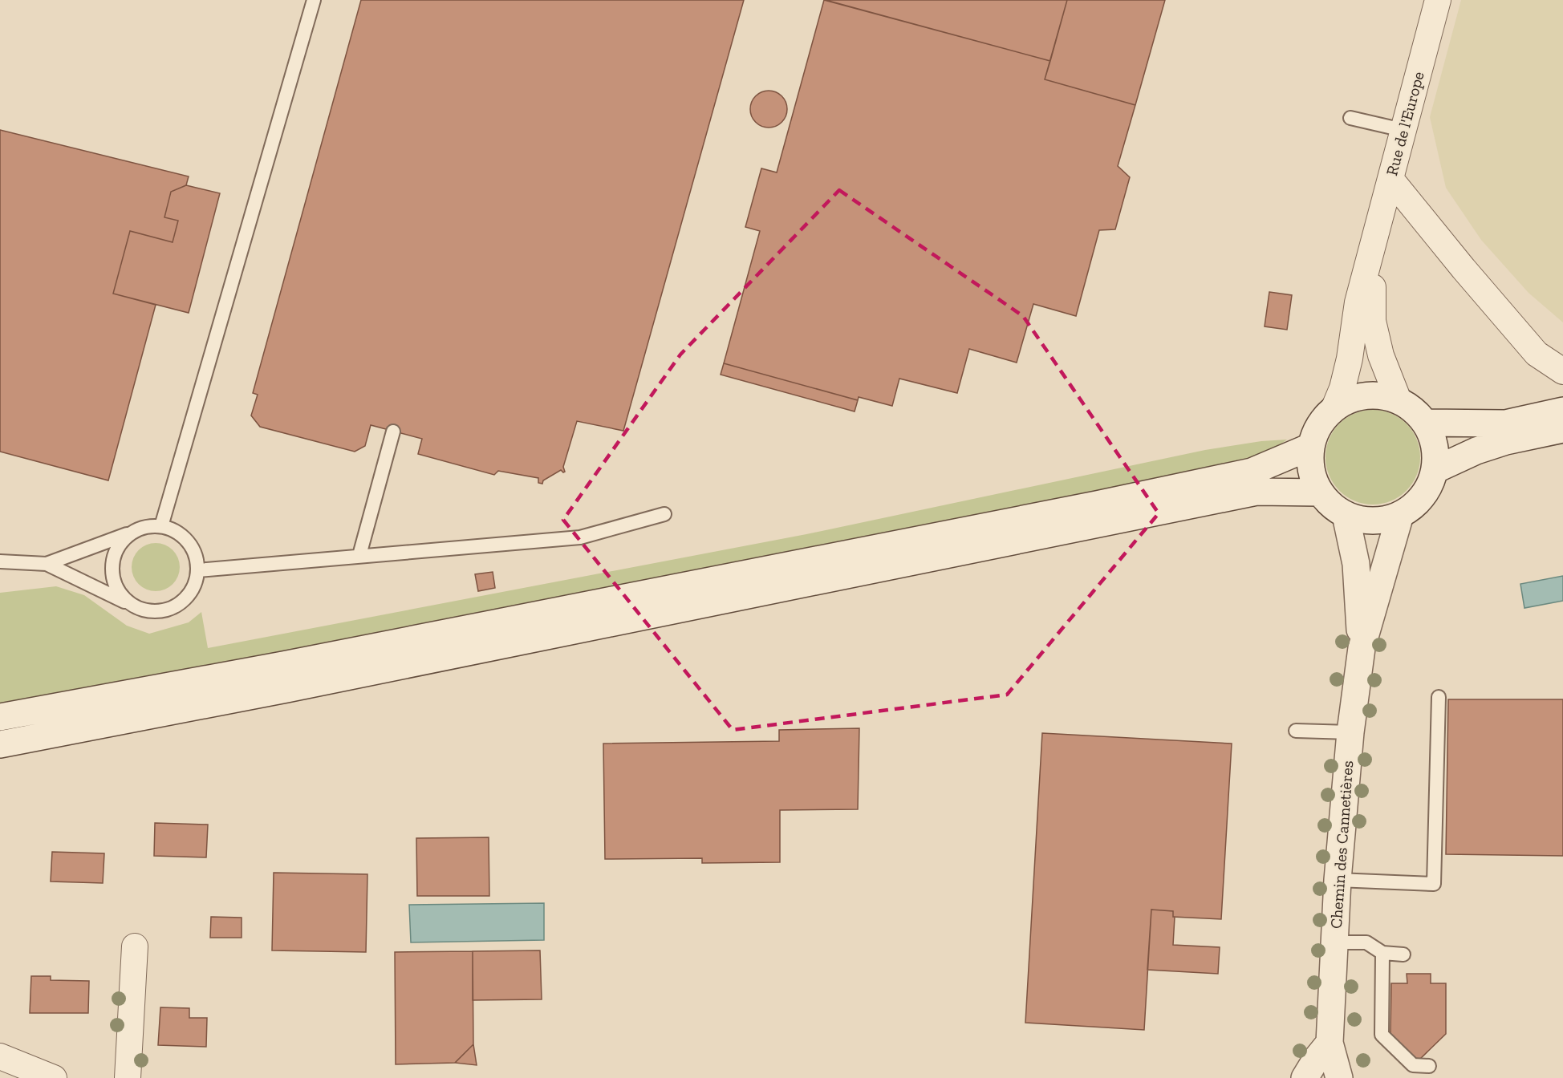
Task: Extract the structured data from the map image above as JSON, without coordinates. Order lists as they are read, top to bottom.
{
  "streets": {
    "main road": ["Chemin des Cannetières"],
    "street": ["Rue de l'Europe"]
  },
  "crossings": [
    ["Rue de l'Europe", "Chemin des Cannetières"]
  ]
}
